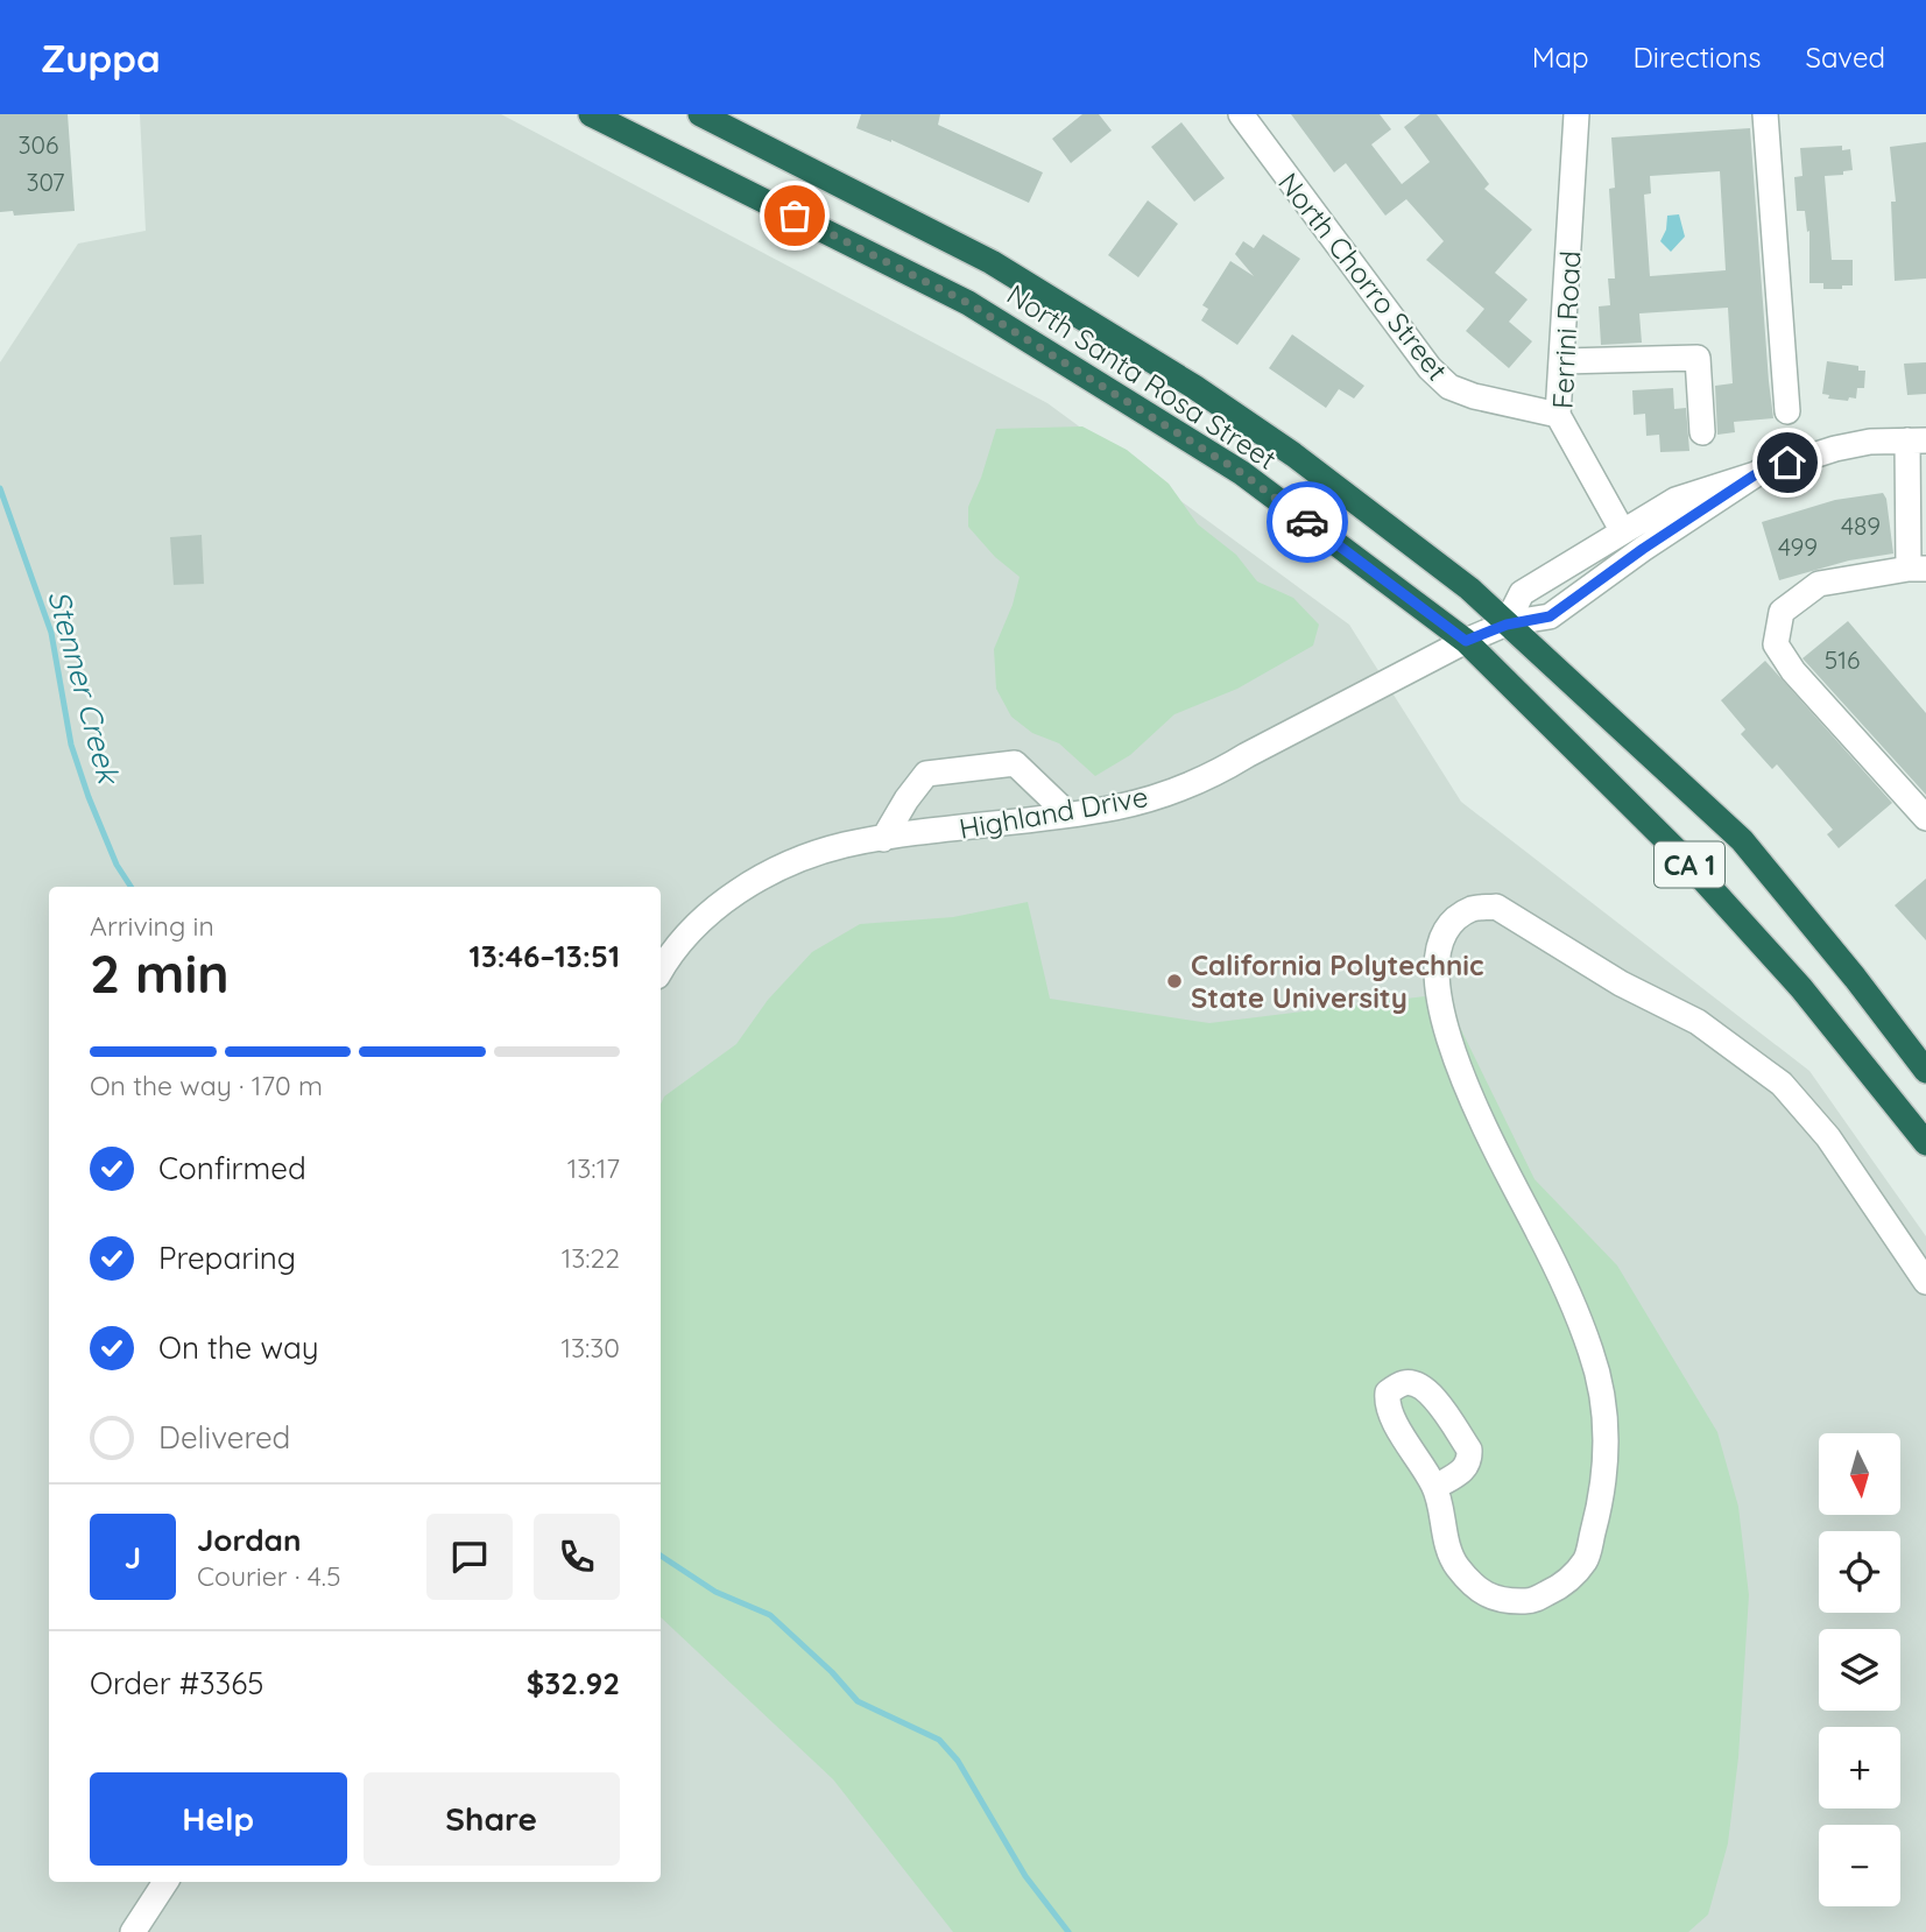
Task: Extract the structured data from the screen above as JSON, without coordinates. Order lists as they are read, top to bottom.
{
  "streets": {
    "highway": ["North Santa Rosa Street", "CA 1"],
    "street": ["North Chorro Street", "Ferrini Road", "Highland Drive"]
  },
  "crossings": [
    ["North Chorro Street", "Ferrini Road"],
    ["Ferrini Road", "Highland Drive"],
    ["North Santa Rosa Street", "Highland Drive"]
  ],
  "water": ["Stenner Creek"],
  "places": ["California Polytechnic State University"],
  "house_numbers": [
    "306",
    "307",
    "489",
    "499",
    "516"
  ],
  "north": "bottom",
  "page": {
    "header": "Zuppa",
    "nav": ["Map", "Directions", "Saved"],
    "heading": ["2 min", "Arriving in", "13:46–13:51"],
    "panel": [
      "Jordan",
      "Courier · 4.5",
      "Order #3365",
      "$32.92"
    ],
    "bar": "On the way · 170 m",
    "list": [
      ["Confirmed", "13:17"],
      ["Preparing", "13:22"],
      ["On the way", "13:30"],
      "Delivered"
    ],
    "map_buttons": ["+", "−"],
    "round": "J",
    "buttons": ["Help", "Share"]
  }
}
